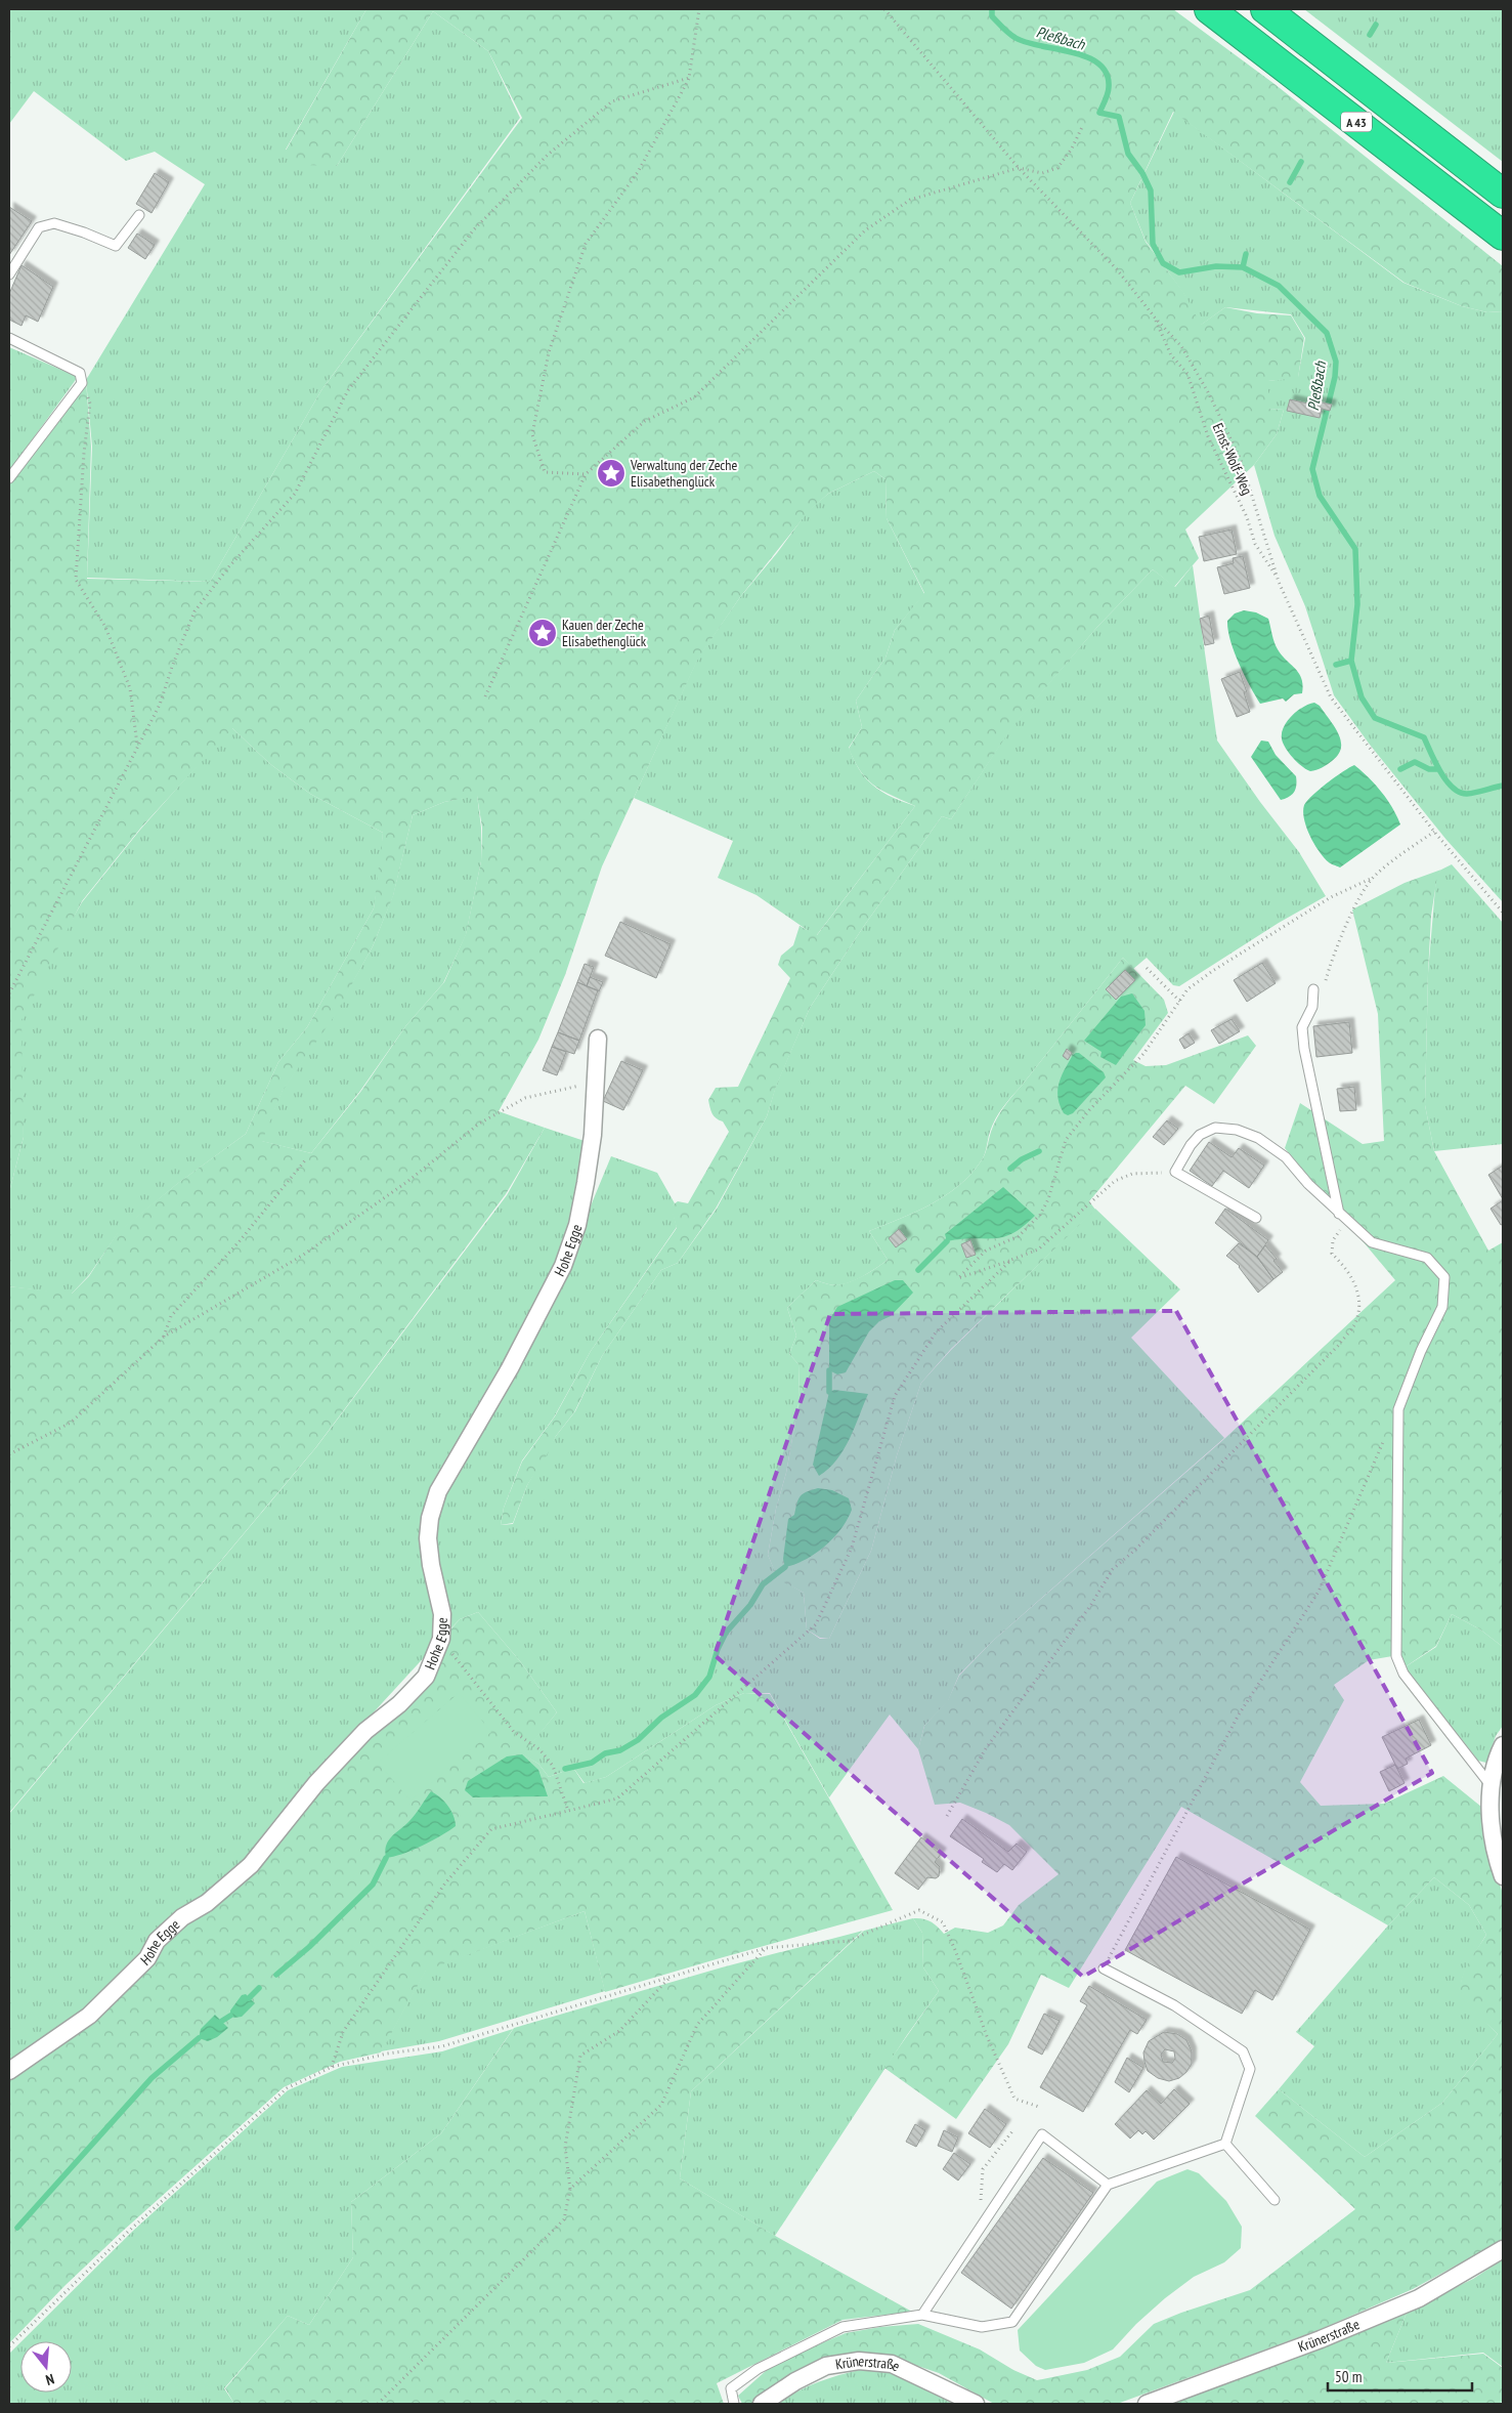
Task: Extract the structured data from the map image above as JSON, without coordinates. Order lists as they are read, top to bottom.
{
  "streets": {
    "highway": ["A 43"],
    "street": ["Hohe Egge", "Krünerstraße"],
    "path": ["Ernst-Wolf-Weg"]
  },
  "water": ["Pleßbach"],
  "places": {
    "place": ["Verwaltung der Zeche Elisabethenglück", "Kauen der Zeche Elisabethenglück"]
  },
  "scale_bar": "50 m",
  "north": "bottom"
}
